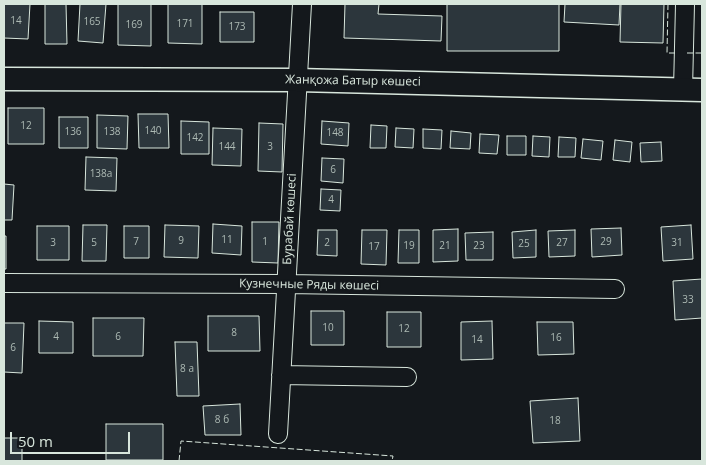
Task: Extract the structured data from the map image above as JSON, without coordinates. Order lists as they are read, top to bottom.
{
  "streets": {
    "main road": ["Жанқожа Батыр көшесі"],
    "street": ["Бурабай көшесі", "Кузнечные Ряды көшесі"]
  },
  "crossings": [
    ["Жанқожа Батыр көшесі", "Бурабай көшесі"],
    ["Бурабай көшесі", "Кузнечные Ряды көшесі"]
  ],
  "house_numbers": [
    "14",
    "165",
    "171",
    "169",
    "173",
    "12",
    "140",
    "136",
    "138",
    "148",
    "142",
    "144",
    "3",
    "6",
    "138а",
    "4",
    "11",
    "9",
    "7",
    "1",
    "29",
    "3",
    "5",
    "2",
    "27",
    "31",
    "25",
    "19",
    "21",
    "23",
    "17",
    "33",
    "10",
    "12",
    "8",
    "4",
    "6",
    "16",
    "14",
    "6",
    "8 a",
    "8 б",
    "18"
  ],
  "scale_bar": "50 m"
}
